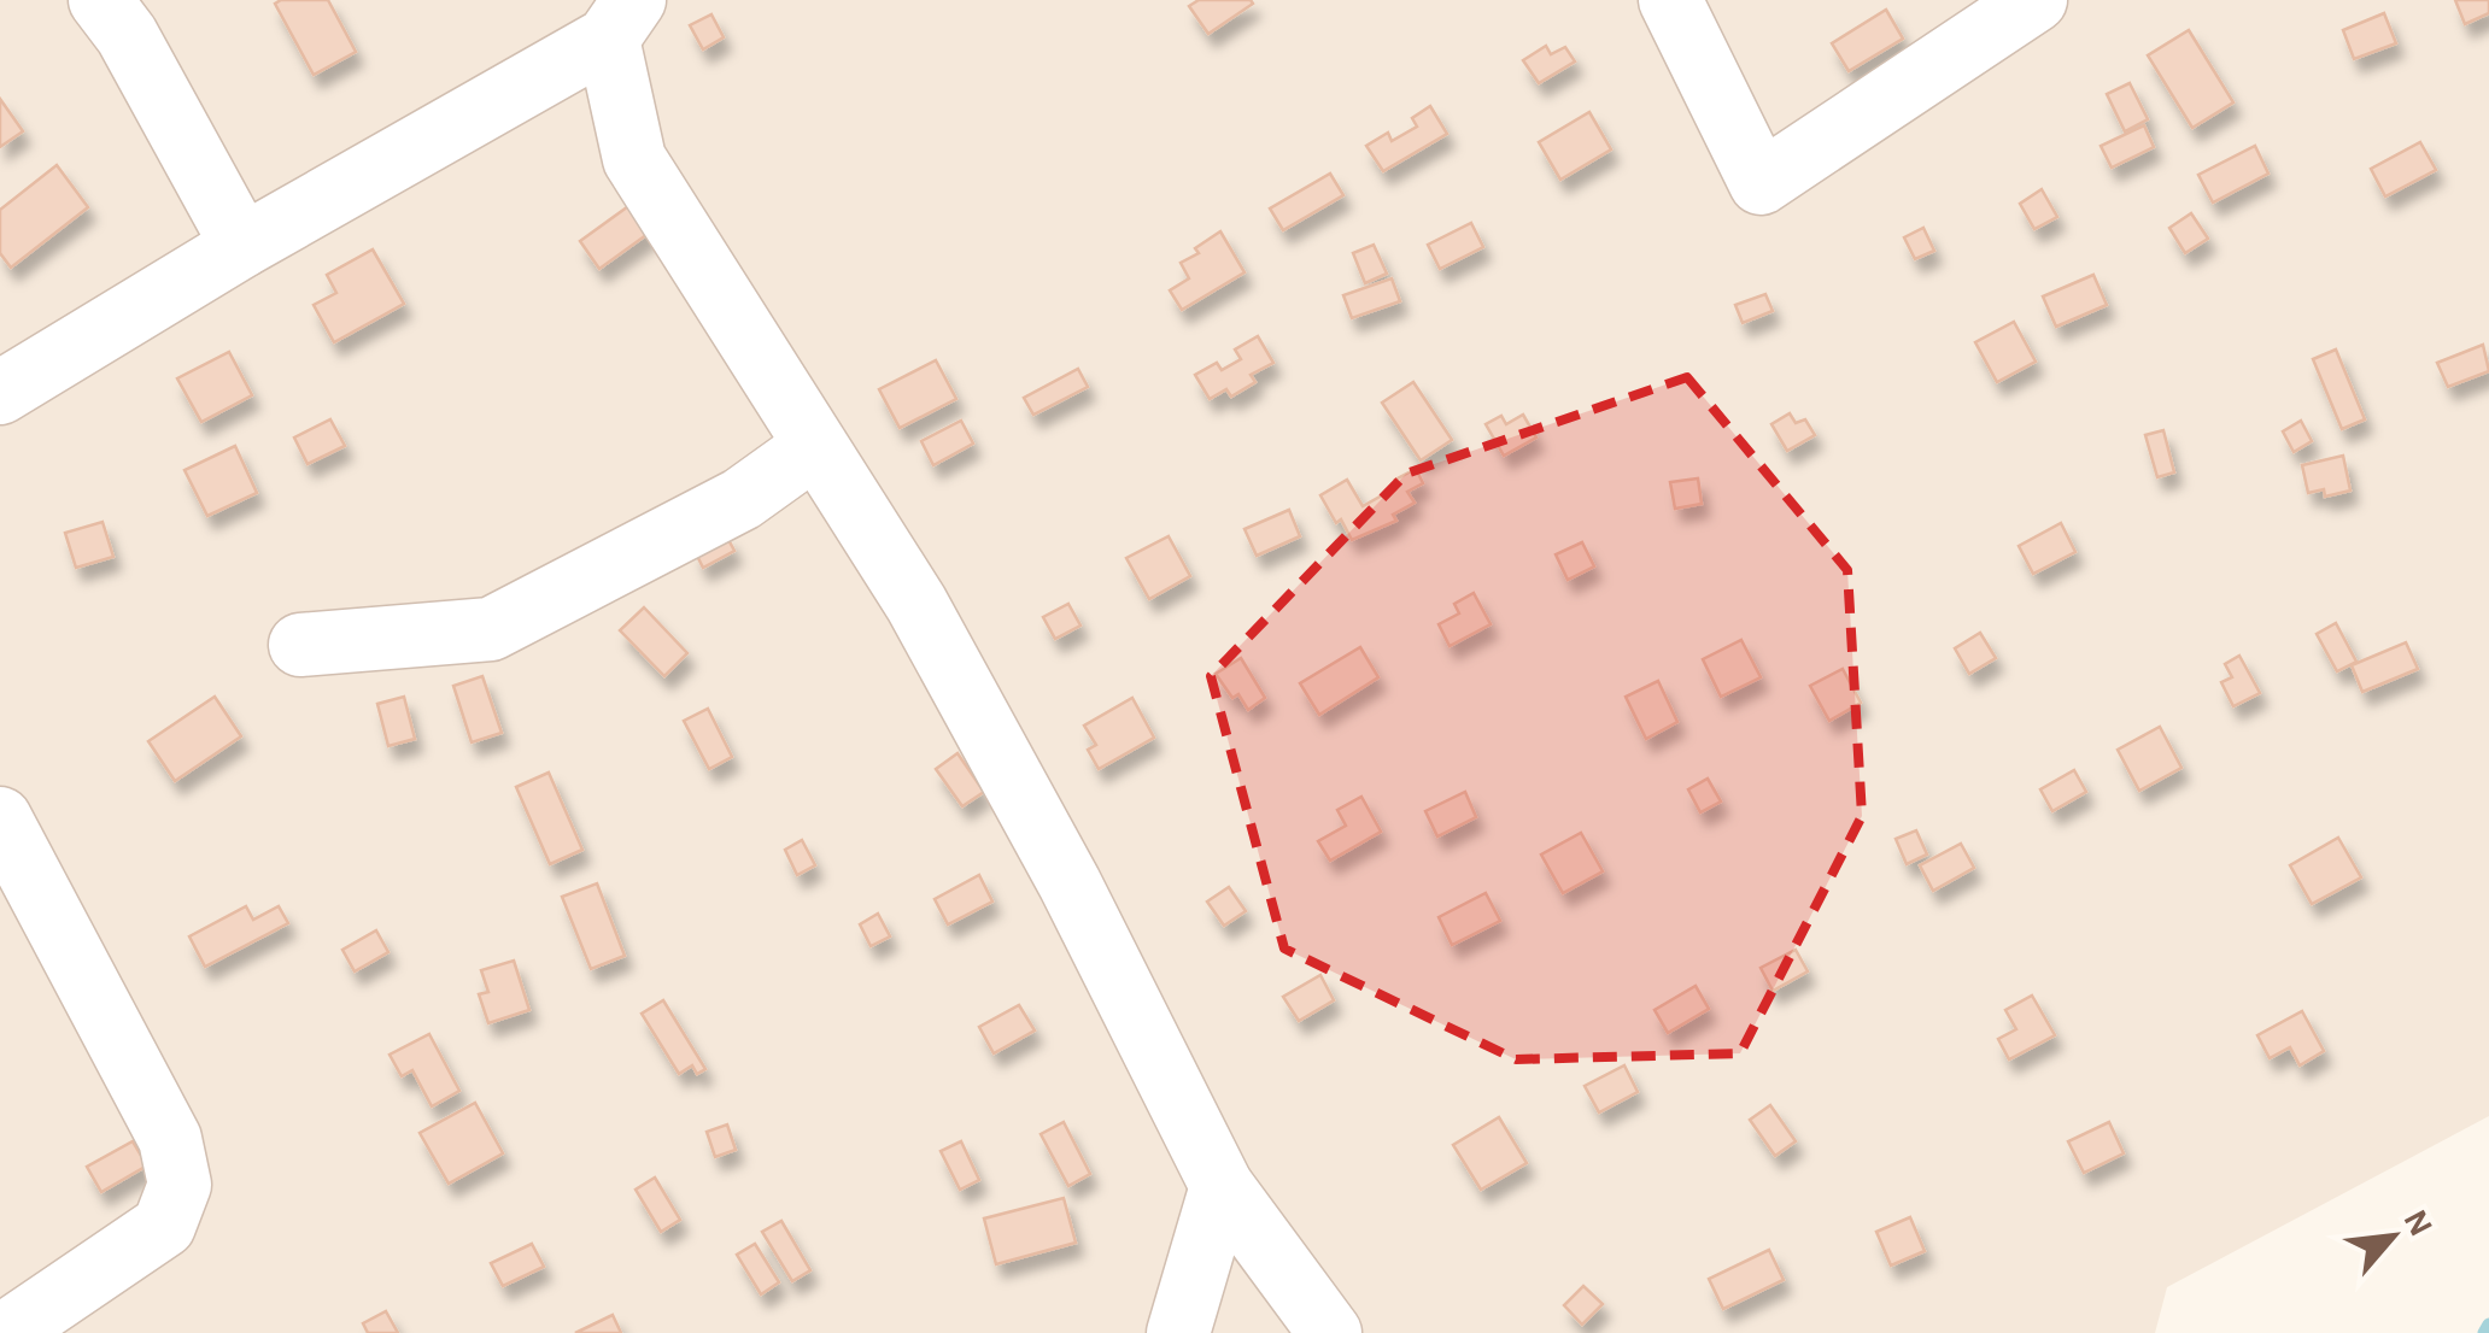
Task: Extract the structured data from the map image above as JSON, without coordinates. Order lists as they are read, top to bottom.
{
  "north": "top right"
}
